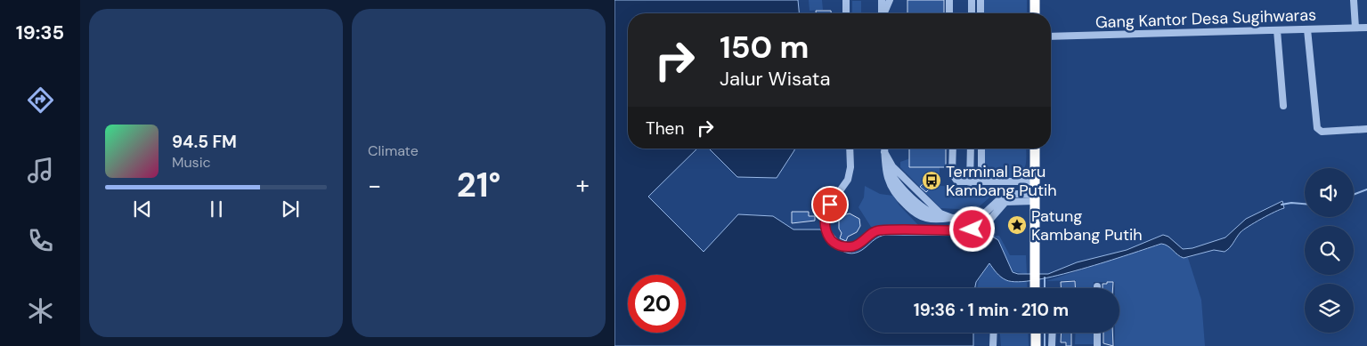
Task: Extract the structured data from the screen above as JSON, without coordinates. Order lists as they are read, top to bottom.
{
  "streets": {
    "street": ["Gang Kantor Desa Sugihwaras"]
  },
  "places": {
    "bus stop": ["Terminal Baru Kambang Putih"],
    "place": ["Patung Kambang Putih"]
  },
  "page": {
    "tabs": "19:35",
    "tile": "Climate",
    "turn": ["150 m", "Jalur Wisata"],
    "then": "Then",
    "song": ["94.5 FM", "Music"],
    "heat": ["−", "21°", "+"],
    "limit": "20",
    "trip": "19:36 · 1 min · 210 m"
  }
}
